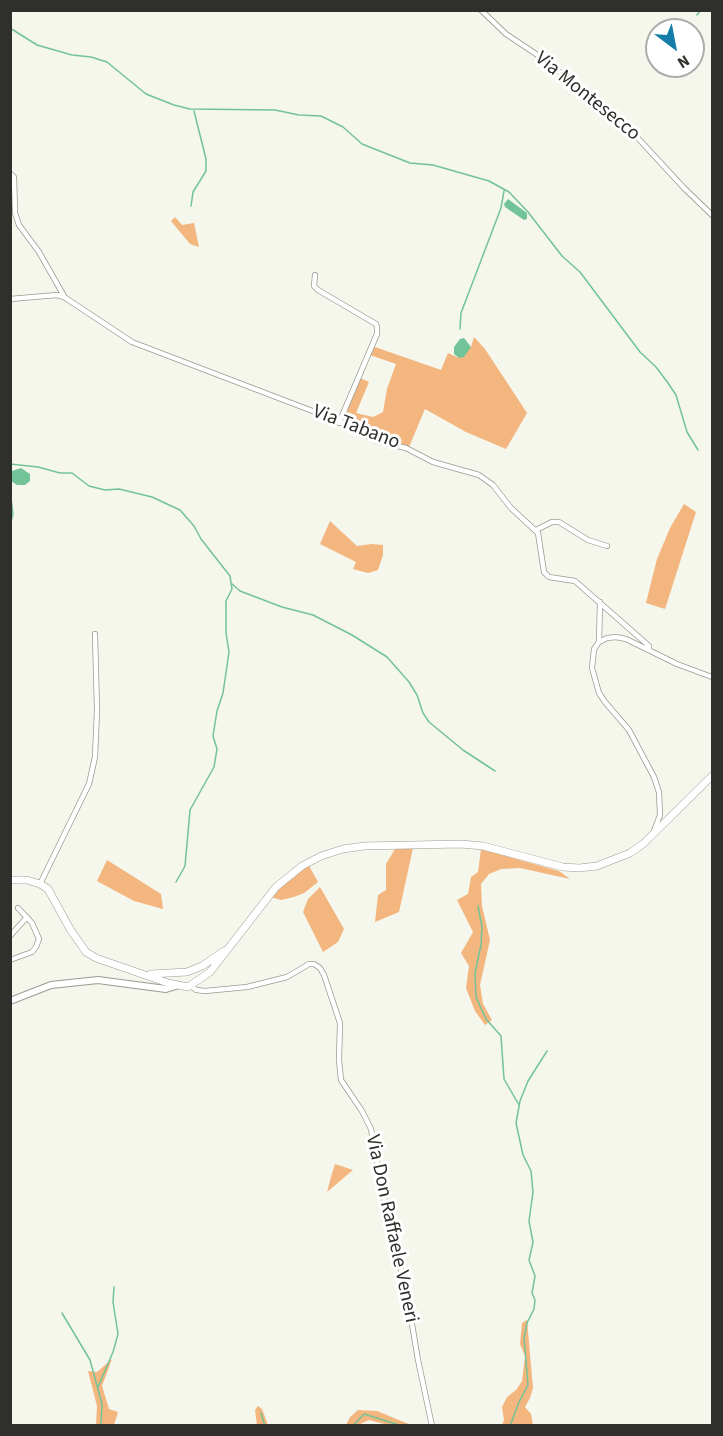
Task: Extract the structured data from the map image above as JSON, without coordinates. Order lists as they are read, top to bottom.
{
  "streets": {
    "street": ["Via Montesecco", "Via Tabano", "Via Don Raffaele Veneri"]
  },
  "north": "bottom right"
}
